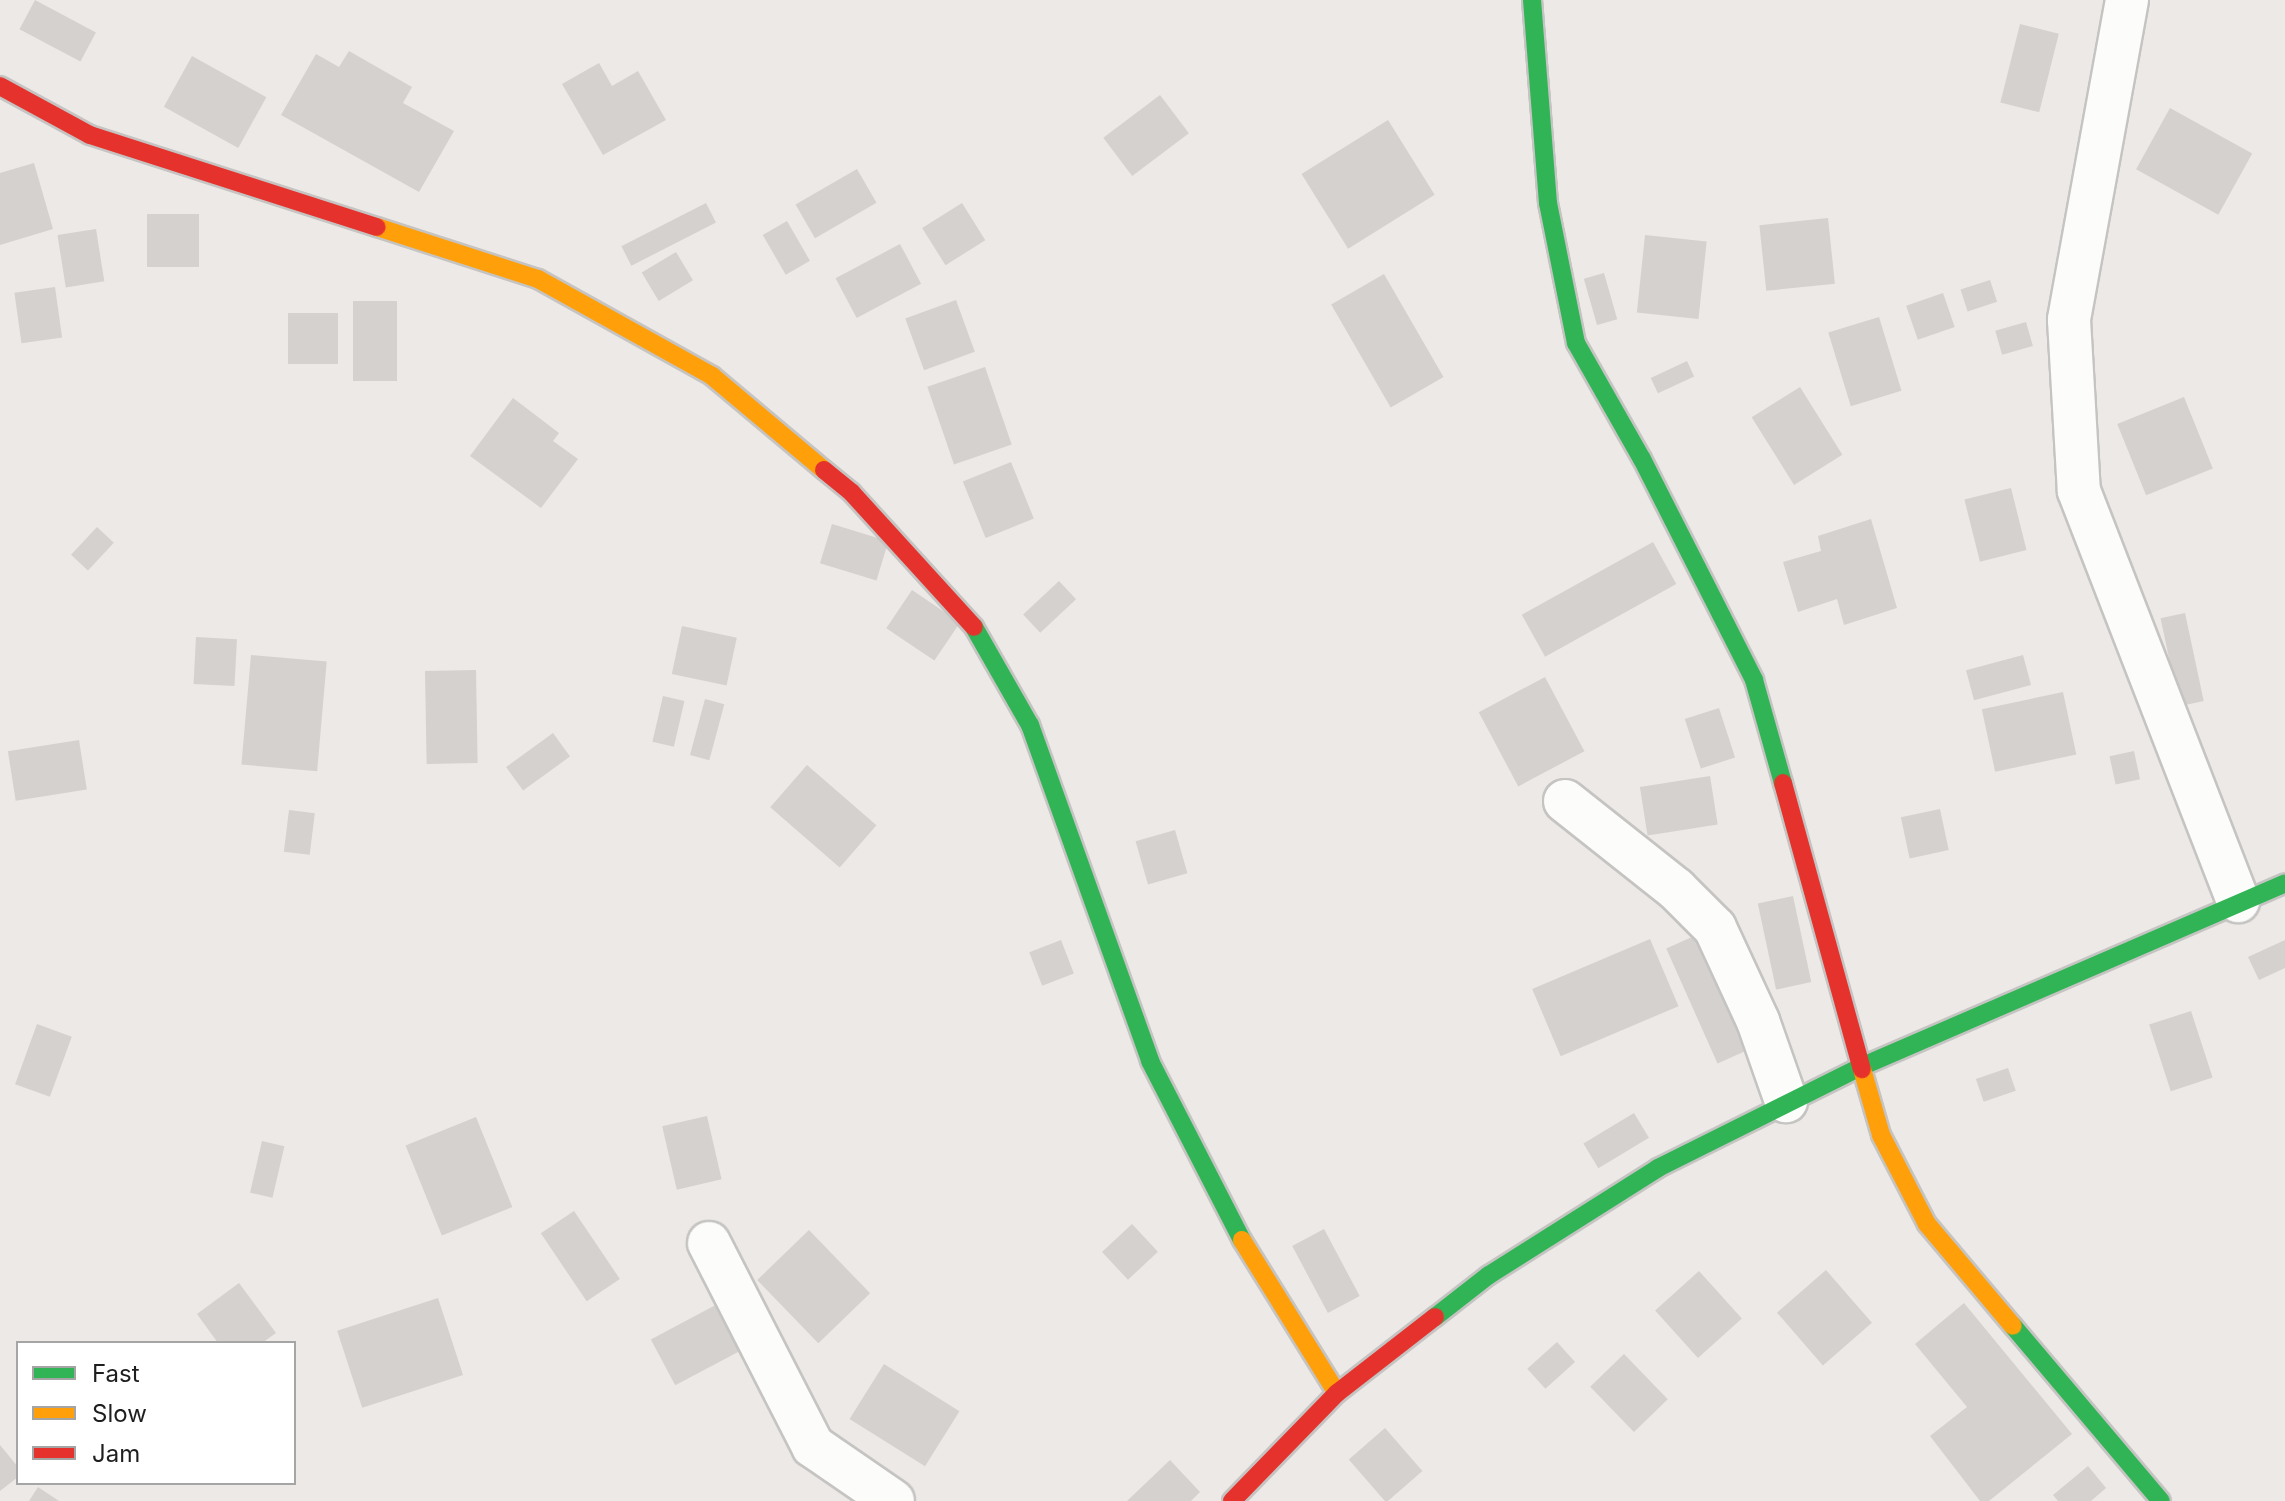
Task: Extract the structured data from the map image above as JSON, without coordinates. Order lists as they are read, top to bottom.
{
  "legend": ["Fast", "Slow", "Jam"]
}
